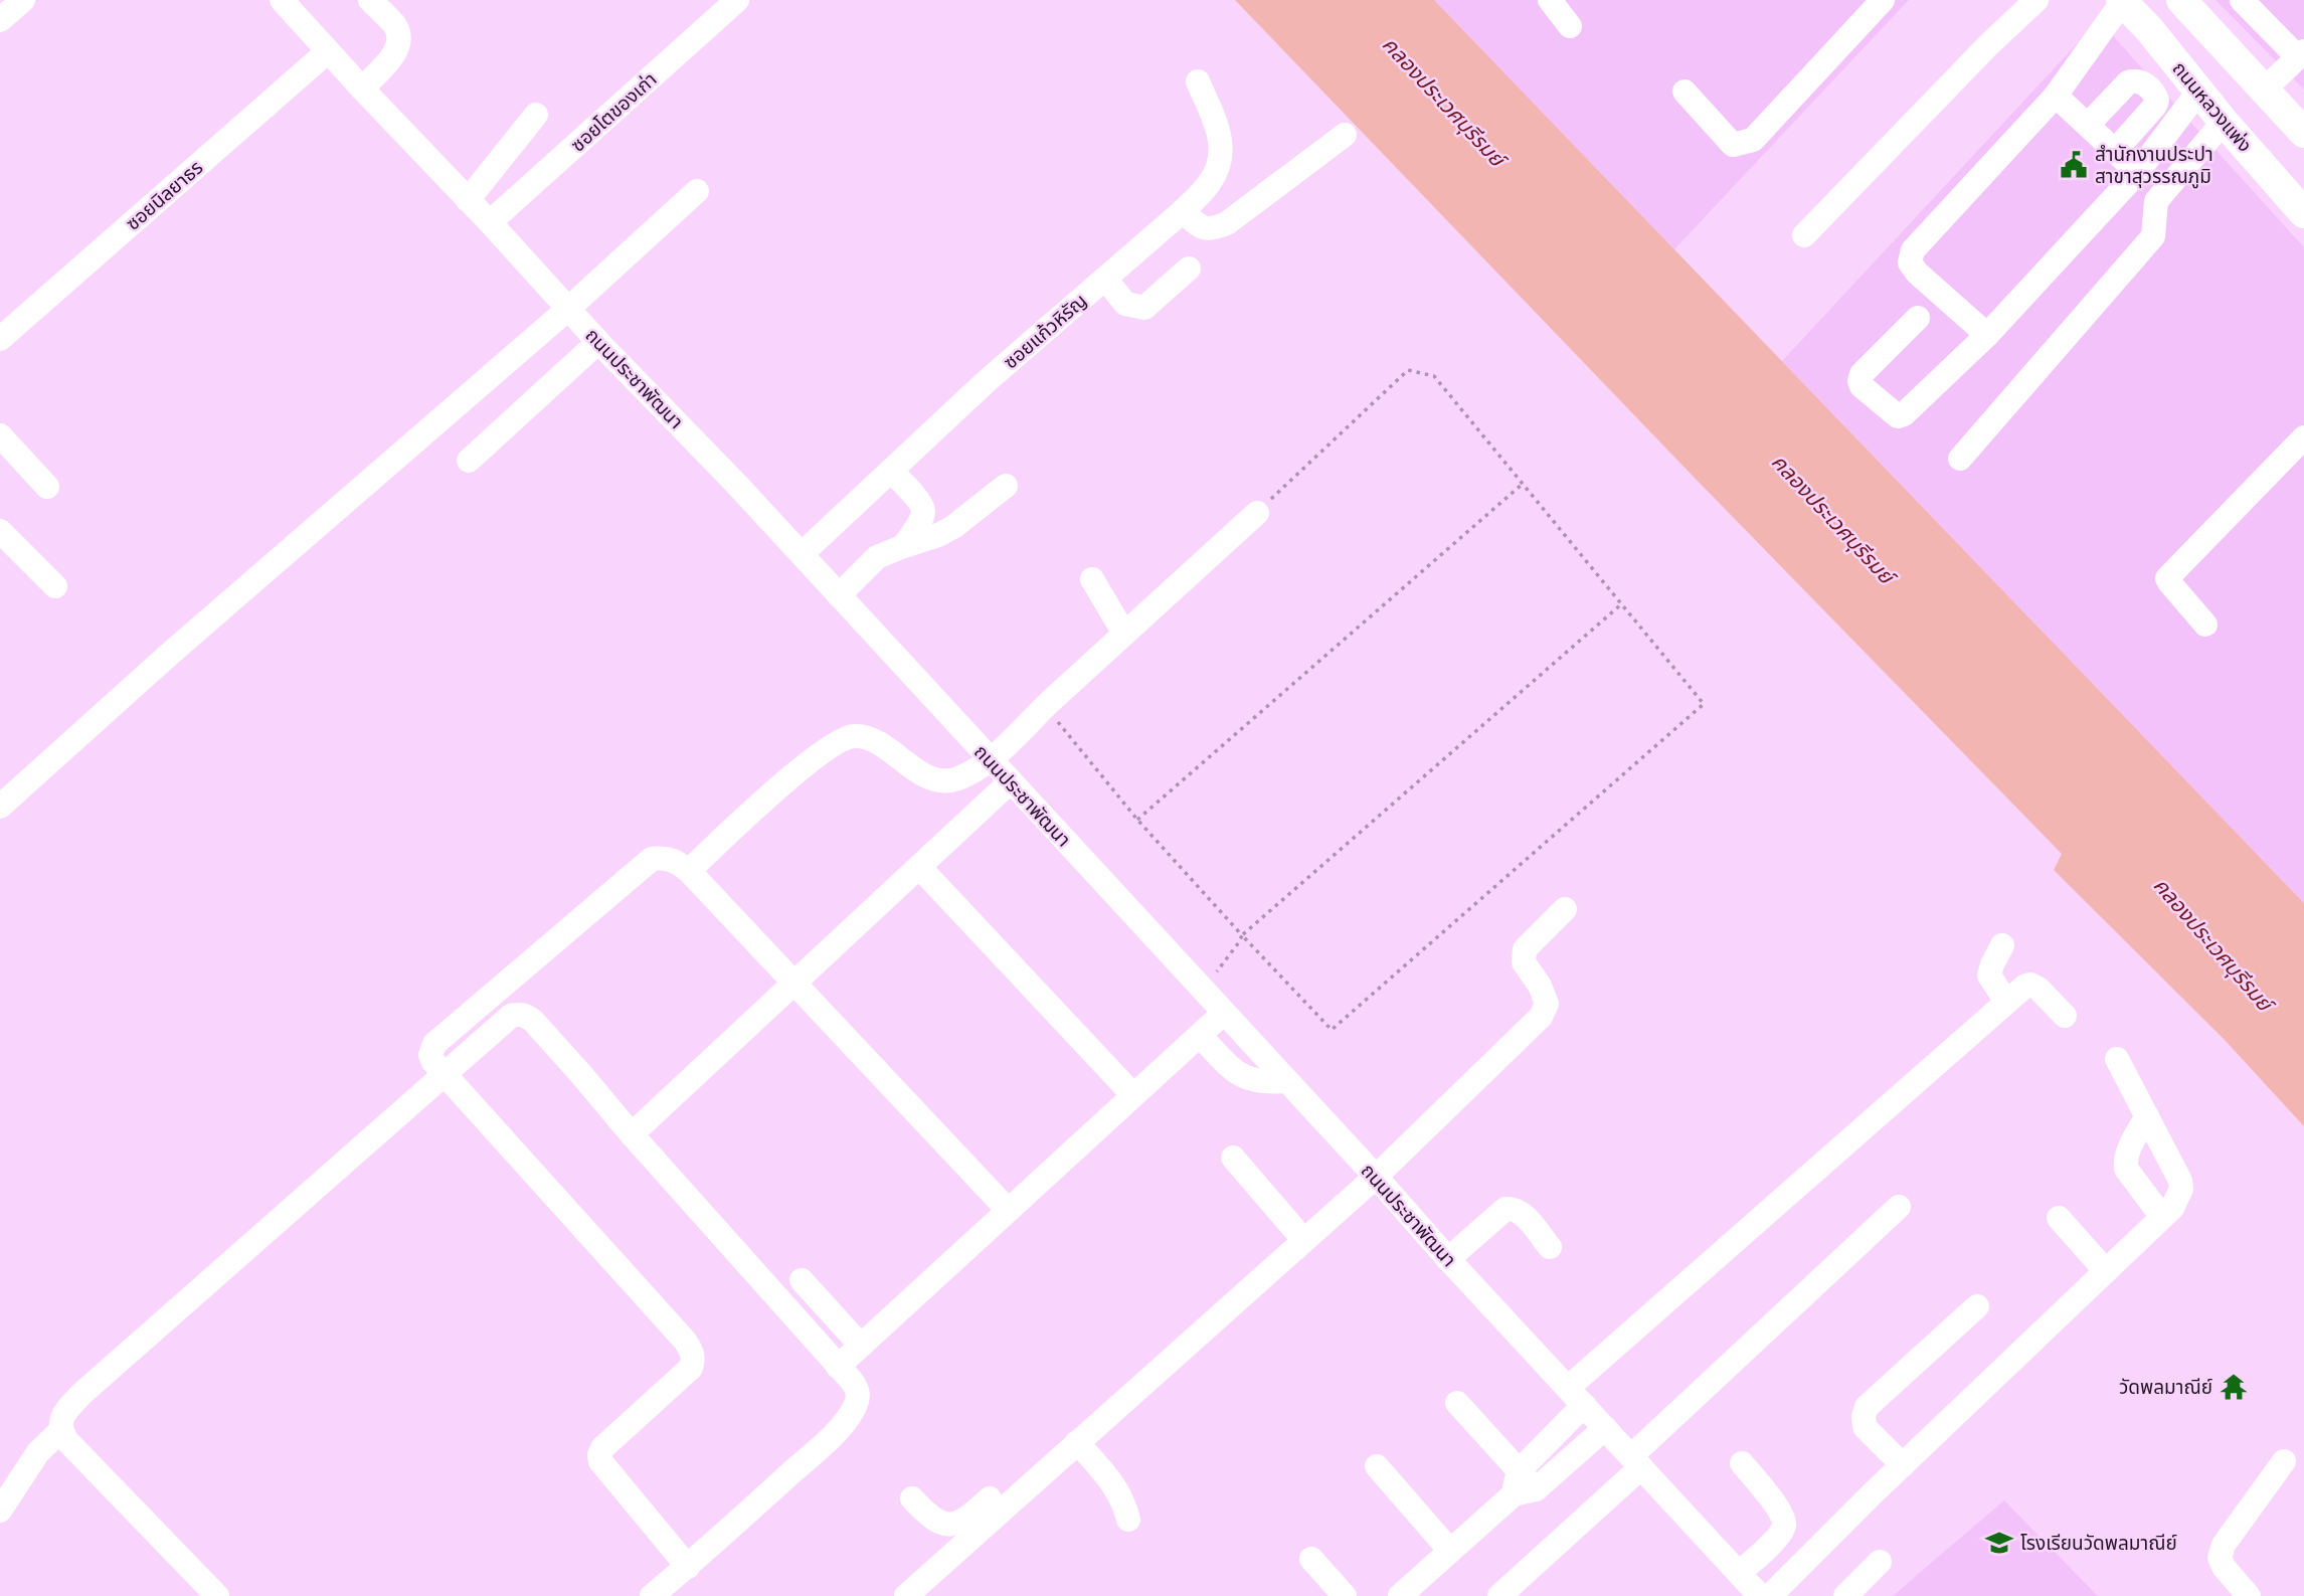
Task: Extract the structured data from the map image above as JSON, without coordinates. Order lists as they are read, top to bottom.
{
  "streets": {
    "main road": ["ถนนหลวงแพ่ง"],
    "street": [
      "ซอยโตของเก่า",
      "ซอยนิลยาธร",
      "ซอยแก้วหิรัญ",
      "ถนนประชาพัฒนา"
    ]
  },
  "crossings": [
    ["ซอยโตของเก่า", "ถนนประชาพัฒนา"],
    ["ซอยนิลยาธร", "ถนนประชาพัฒนา"],
    ["ซอยแก้วหิรัญ", "ถนนประชาพัฒนา"]
  ],
  "water": ["คลองประเวศบุรีรมย์"],
  "places": {
    "public building": ["สำนักงานประปา สาขาสุวรรณภูมิ"],
    "temple": ["วัดพลมาณีย์"],
    "school or university": ["โรงเรียนวัดพลมาณีย์"]
  }
}
